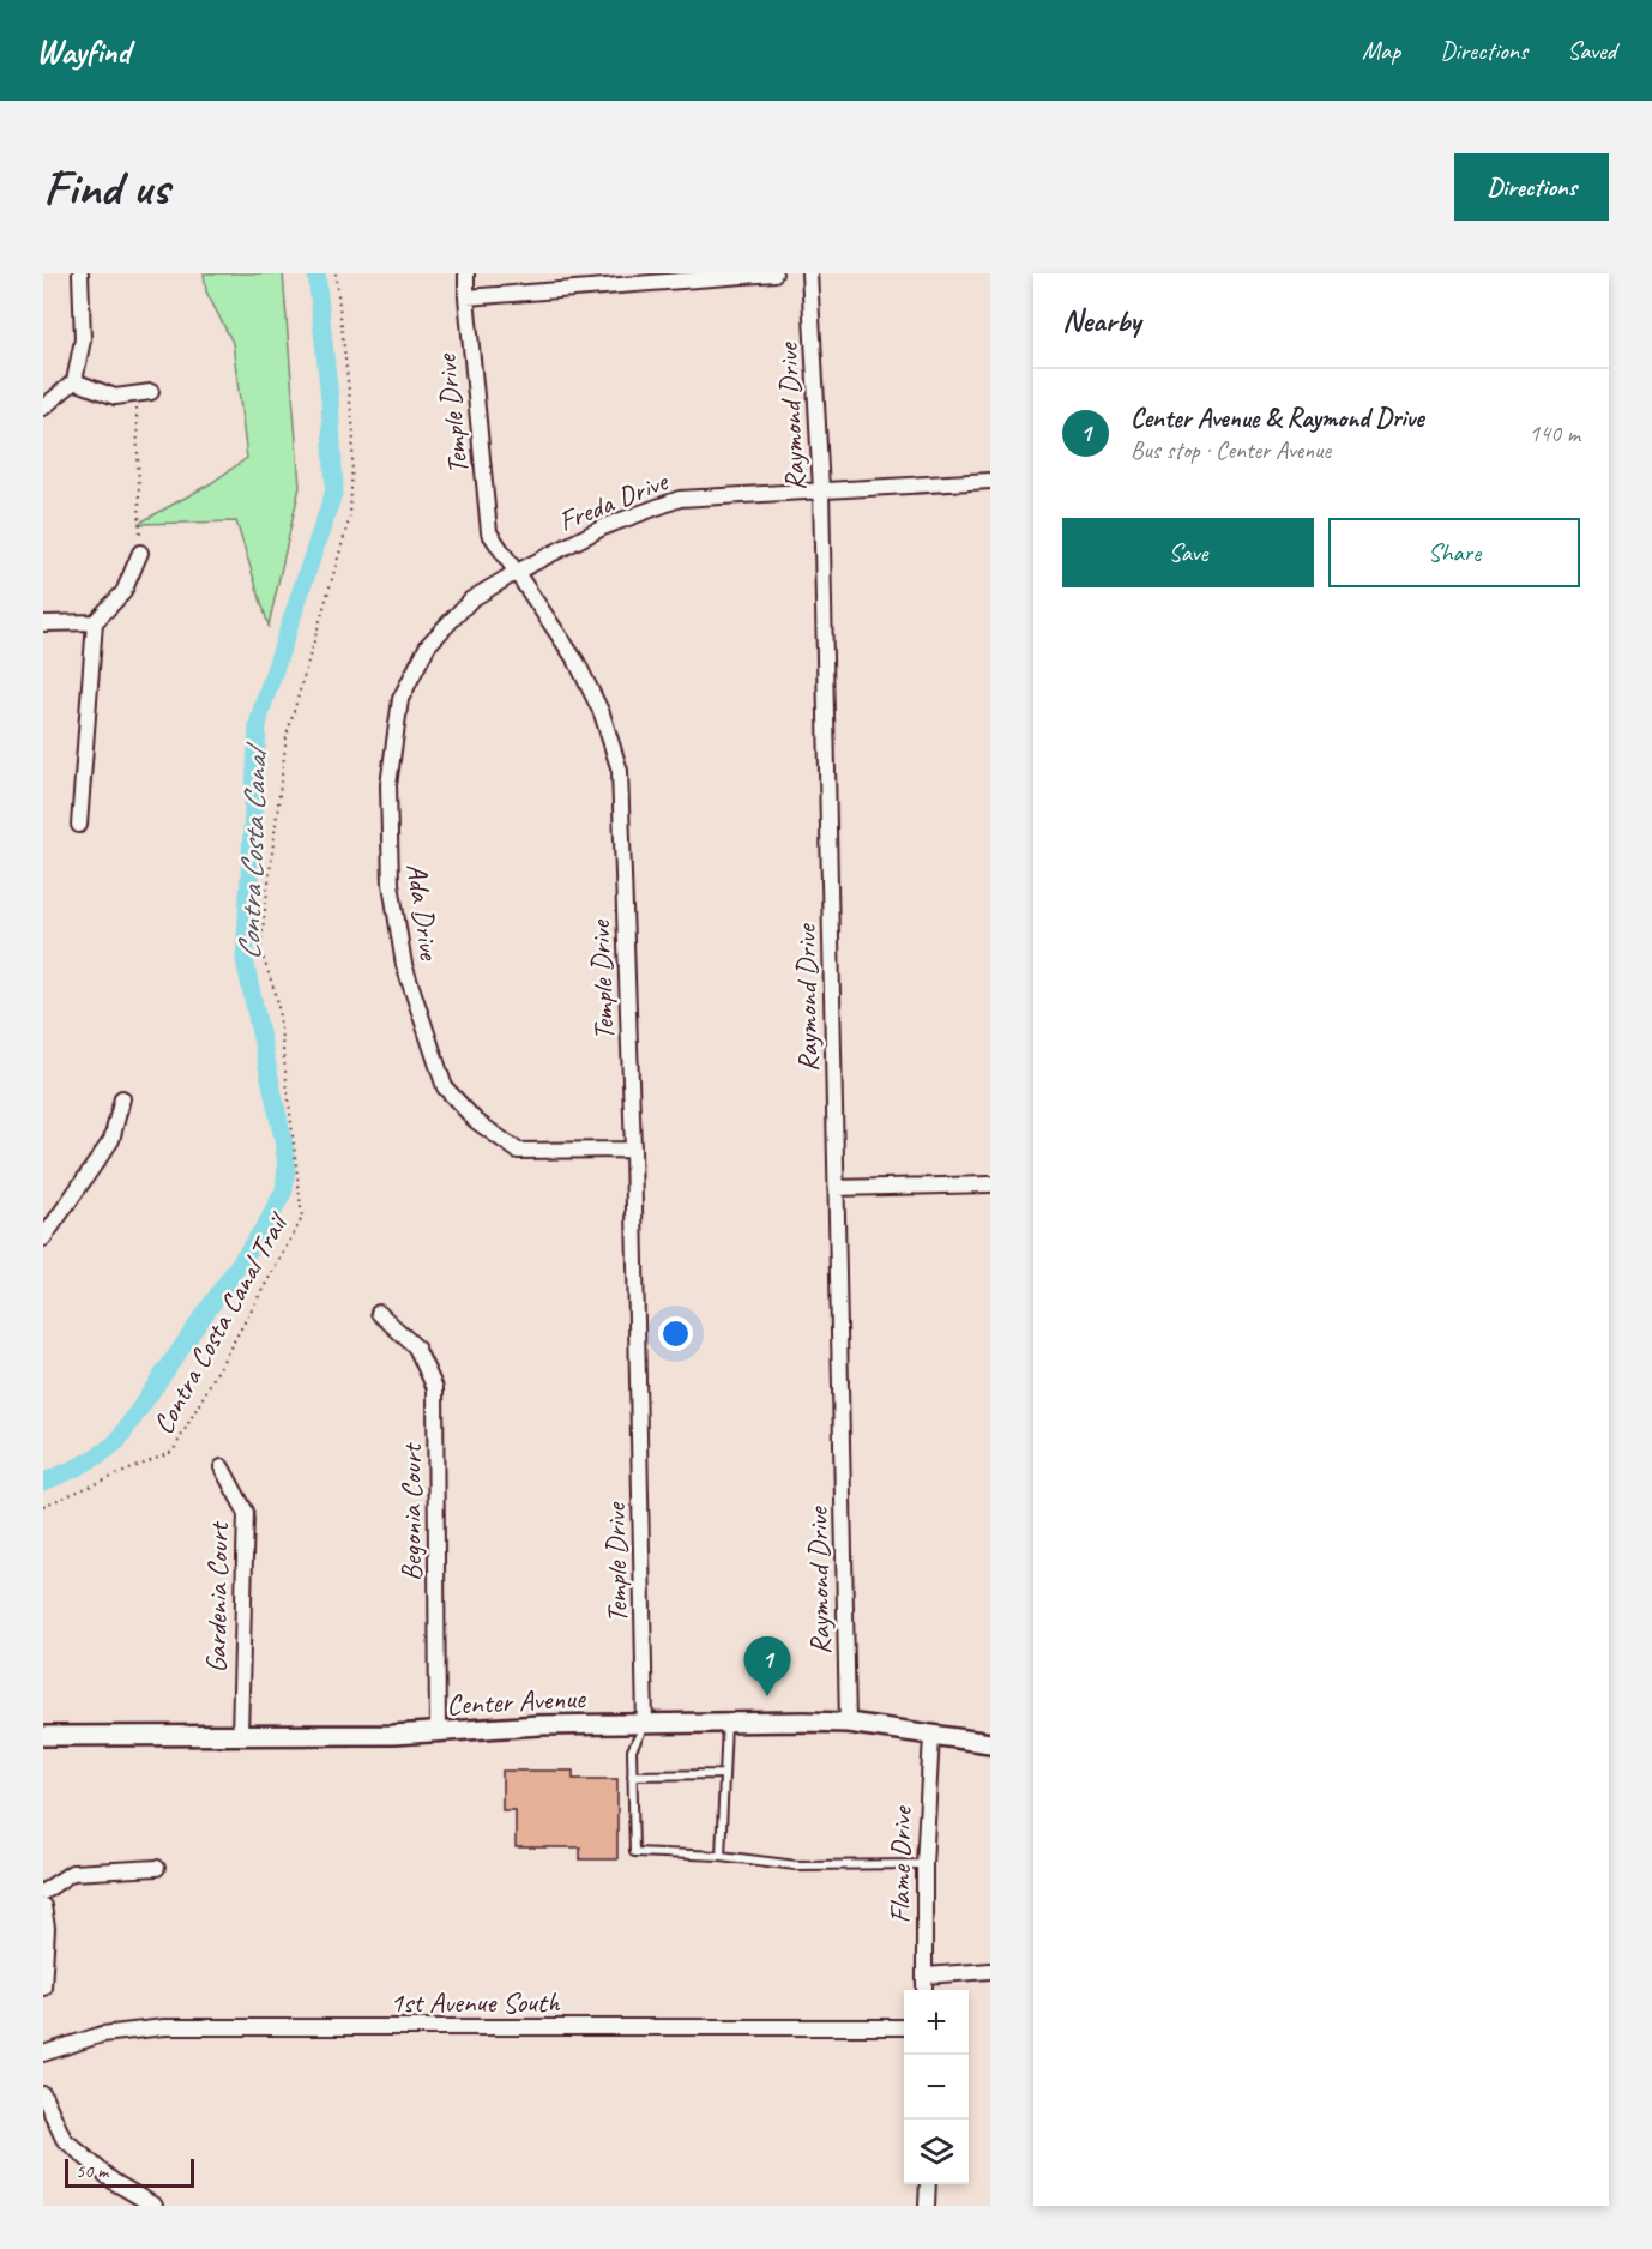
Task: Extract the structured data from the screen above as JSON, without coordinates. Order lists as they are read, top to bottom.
{
  "streets": {
    "street": [
      "Temple Drive",
      "Raymond Drive",
      "Freda Drive",
      "Ada Drive",
      "Begonia Court",
      "Gardenia Court",
      "Center Avenue",
      "Flame Drive",
      "1st Avenue South"
    ],
    "path": ["Contra Costa Canal Trail"]
  },
  "crossings": [
    ["Temple Drive", "Freda Drive"],
    ["Temple Drive", "Ada Drive"],
    ["Temple Drive", "Center Avenue"],
    ["Raymond Drive", "Freda Drive"],
    ["Raymond Drive", "Center Avenue"],
    ["Freda Drive", "Ada Drive"],
    ["Begonia Court", "Center Avenue"],
    ["Gardenia Court", "Center Avenue"],
    ["Center Avenue", "Flame Drive"]
  ],
  "water": ["Contra Costa Canal"],
  "scale_bar": "50 m",
  "page": {
    "header": "Wayfind",
    "nav": ["Map", "Directions", "Saved"],
    "buttons": [
      "Directions",
      ["Save", "Share"]
    ],
    "title": "Find us",
    "heading": "Nearby",
    "list": [
      {
        "mark": "1",
        "name": "Center Avenue & Raymond Drive",
        "note": "Bus stop · Center Avenue",
        "value": "140 m"
      }
    ],
    "pins": "1",
    "map_buttons": ["+", "−"],
    "scale": "50 m"
  }
}
